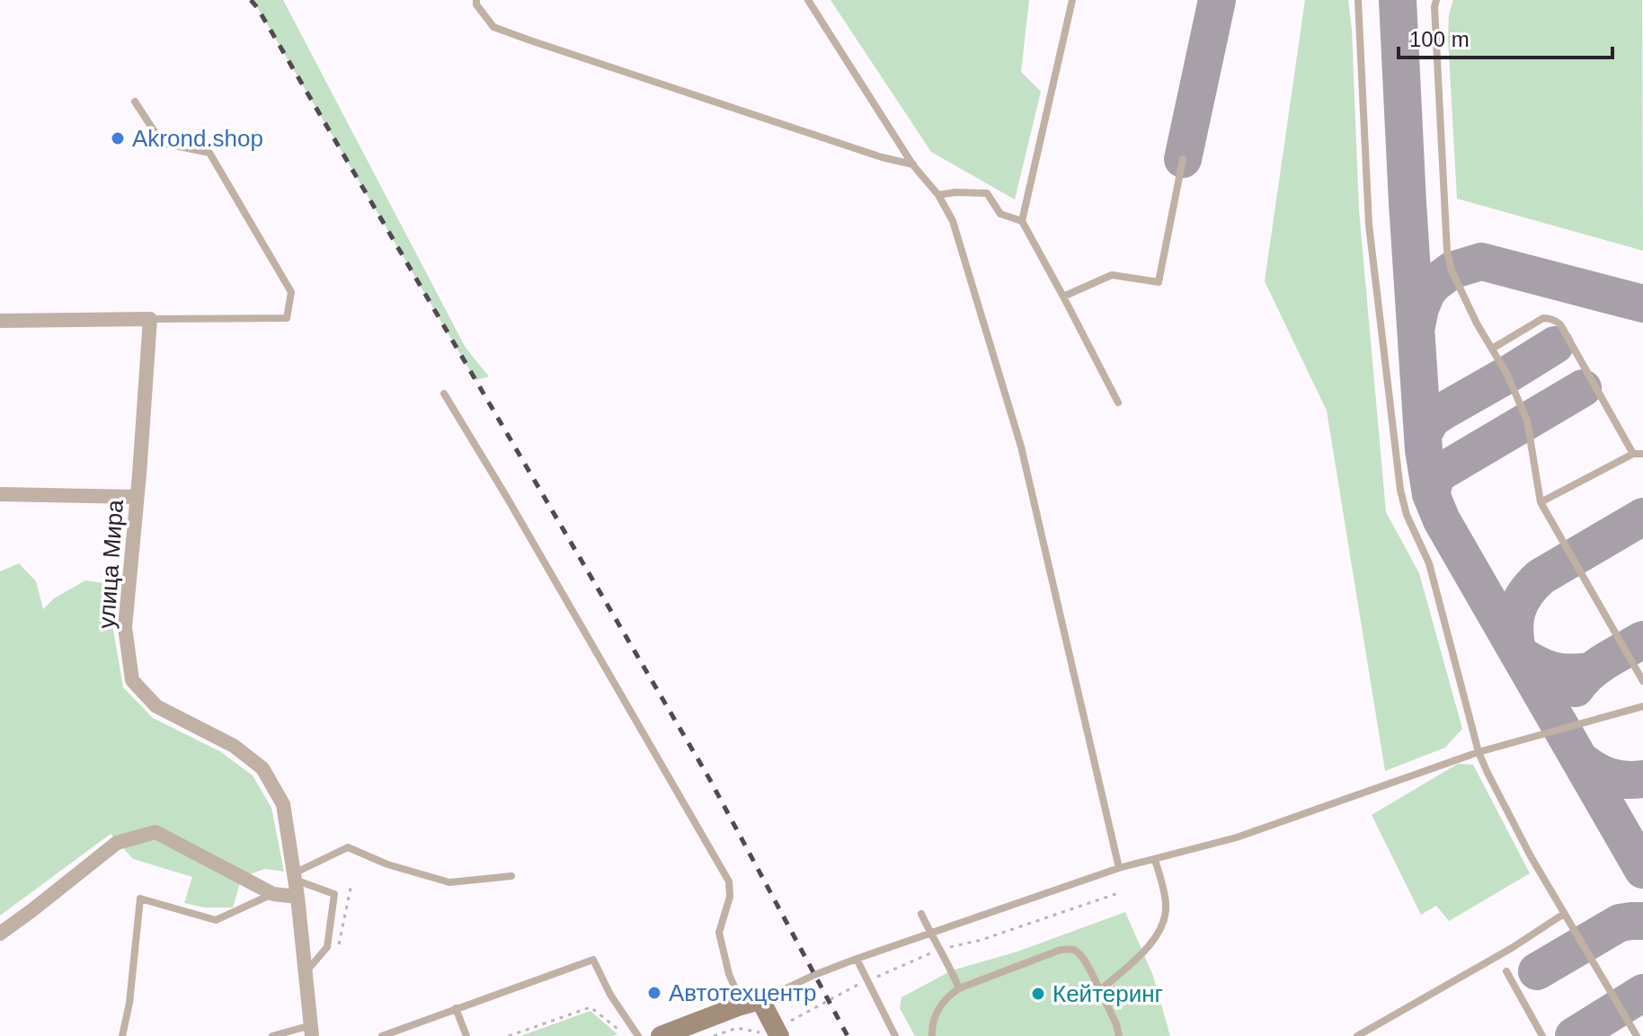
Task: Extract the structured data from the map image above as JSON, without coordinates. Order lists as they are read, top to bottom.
{
  "streets": {
    "street": ["улица Мира"]
  },
  "places": ["Akrond.shop", "Автотехцентр", "Кейтеринг"],
  "scale_bar": "100 m"
}
